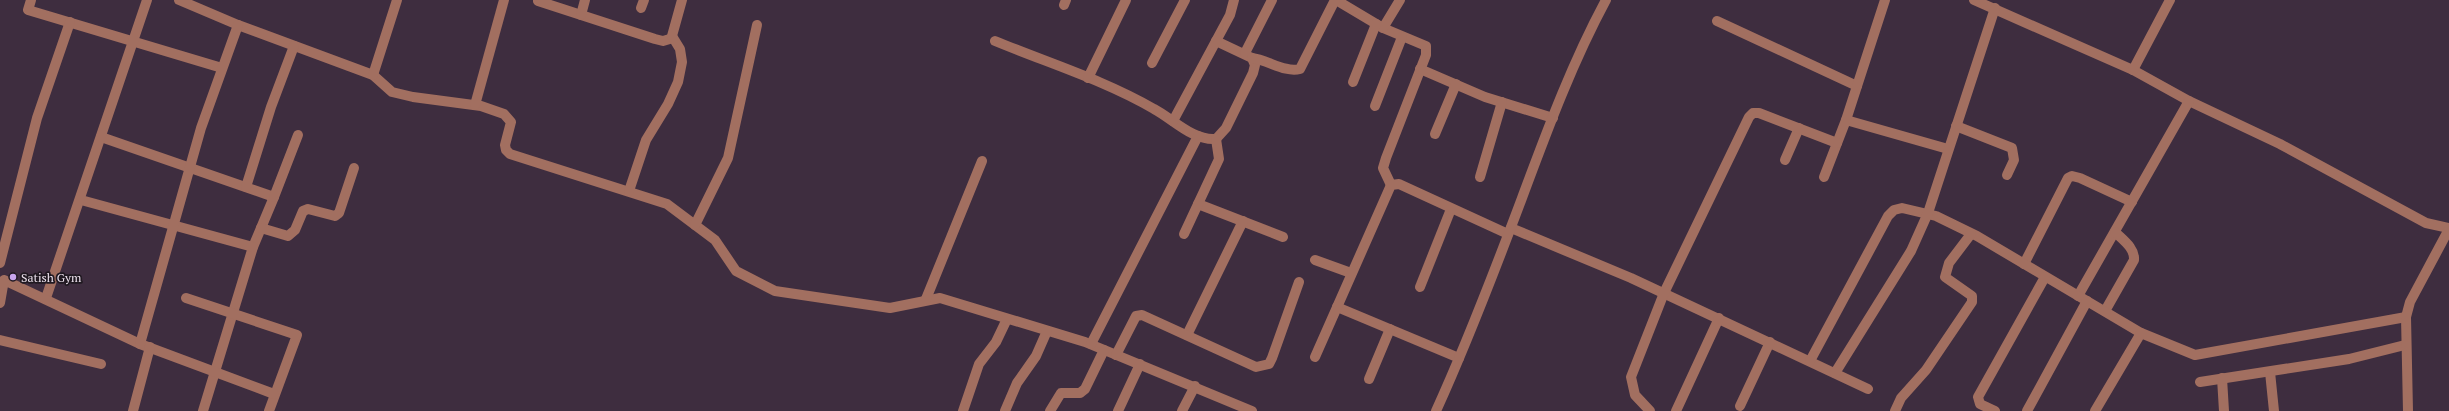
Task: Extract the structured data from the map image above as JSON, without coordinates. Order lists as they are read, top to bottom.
{
  "places": ["Satish Gym"]
}
